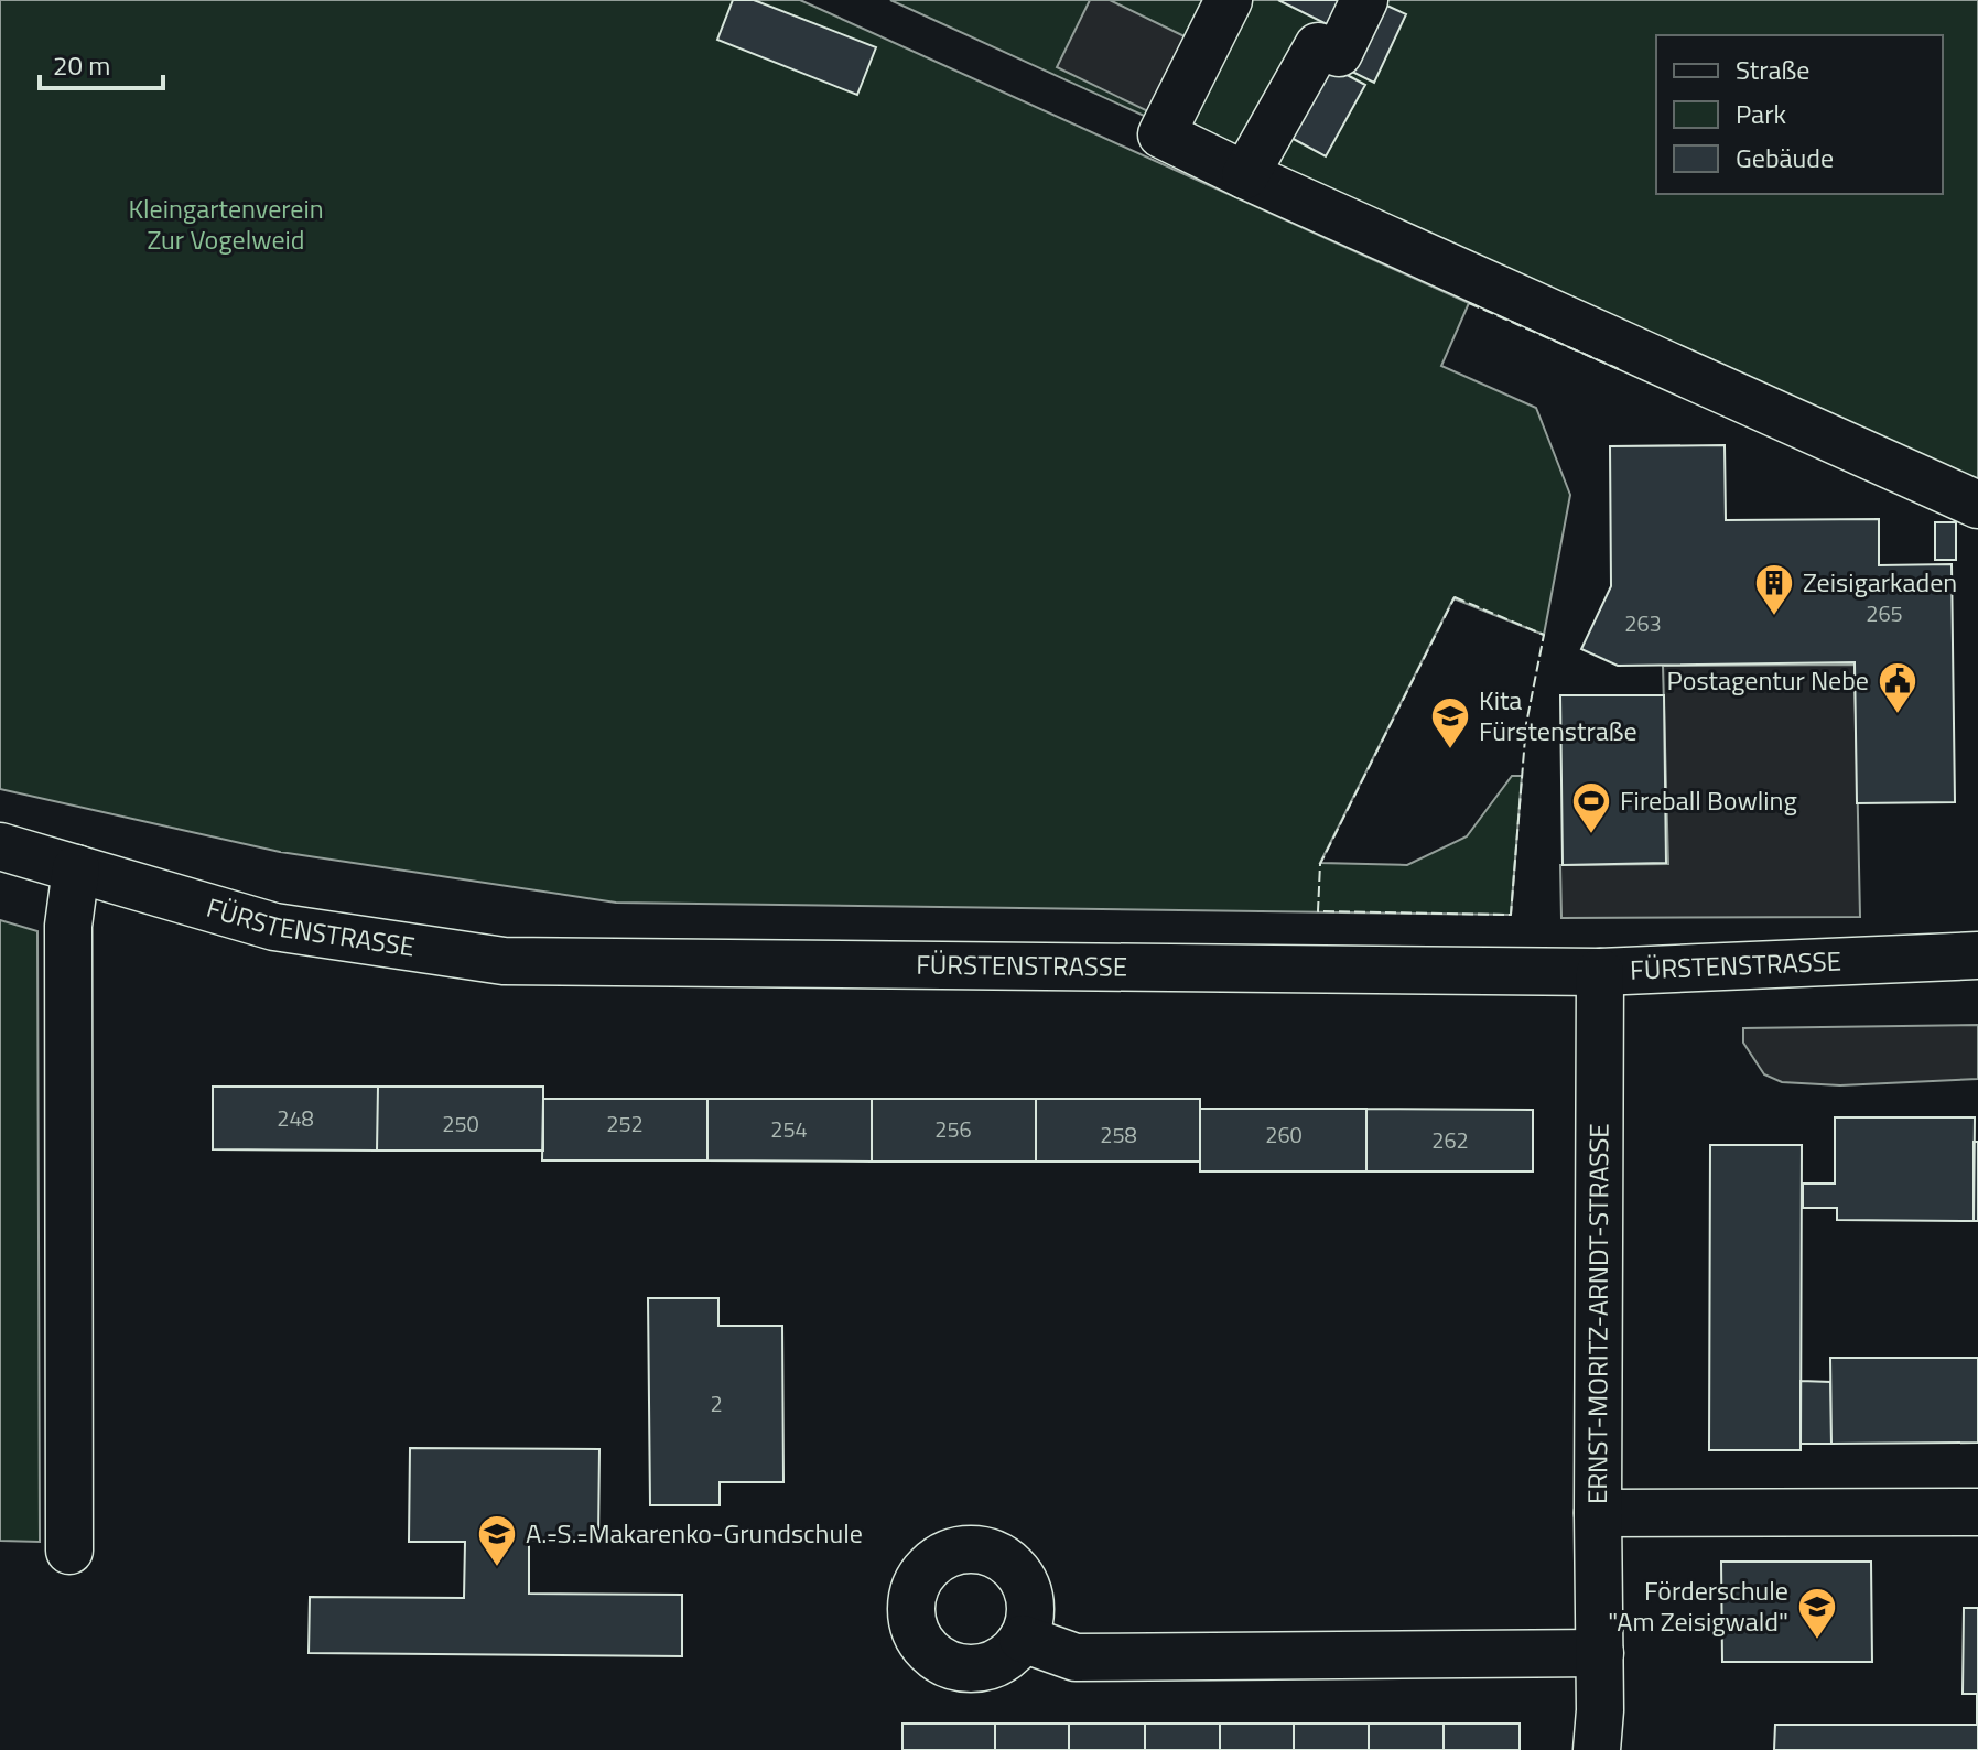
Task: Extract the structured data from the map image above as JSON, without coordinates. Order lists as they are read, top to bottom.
{
  "streets": {
    "street": ["FÜRSTENSTRASSE", "ERNST-MORITZ-ARNDT-STRASSE"]
  },
  "crossings": [
    ["FÜRSTENSTRASSE", "ERNST-MORITZ-ARNDT-STRASSE"]
  ],
  "parks": ["Kleingartenverein Zur Vogelweid"],
  "places": {
    "building": ["Zeisigarkaden"],
    "public building": ["Postagentur Nebe"],
    "school or university": ["Kita Fürstenstraße", "A.-S.-Makarenko-Grundschule", "Förderschule \"Am Zeisigwald\""],
    "sports": ["Fireball Bowling"]
  },
  "house_numbers": [
    "265",
    "263",
    "248",
    "250",
    "252",
    "254",
    "256",
    "258",
    "260",
    "262",
    "2"
  ],
  "legend": ["Straße", "Park", "Gebäude"],
  "scale_bar": "20 m"
}
